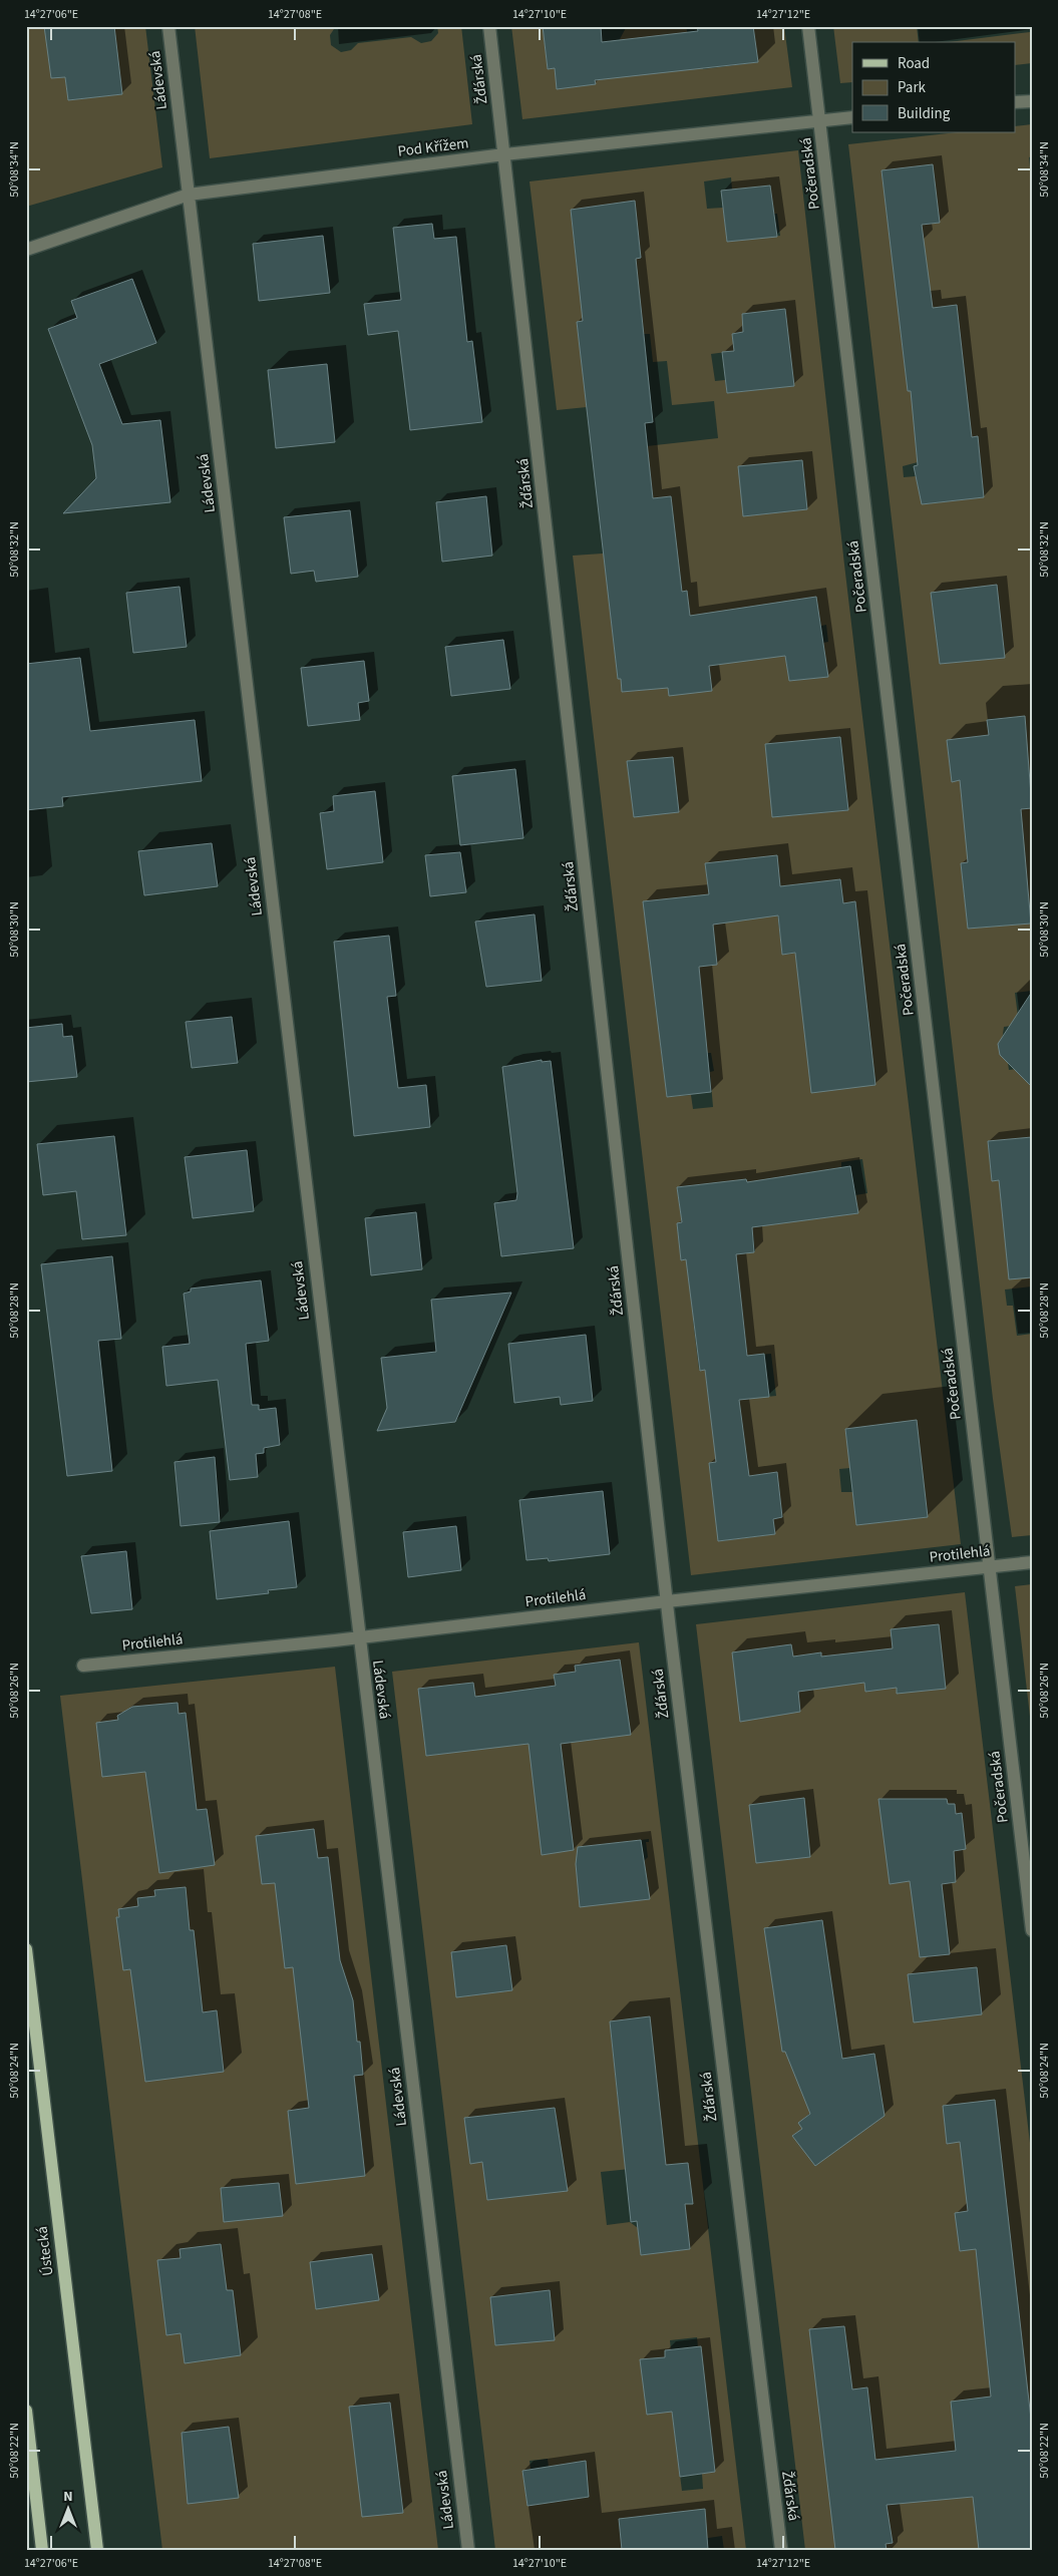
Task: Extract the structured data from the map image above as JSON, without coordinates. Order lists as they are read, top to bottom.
{
  "streets": {
    "main road": ["Ústecká"],
    "street": [
      "Žďárská",
      "Ládevská",
      "Pod Křížem",
      "Počeradská",
      "Protilehlá"
    ]
  },
  "crossings": [
    ["Žďárská", "Pod Křížem"],
    ["Žďárská", "Protilehlá"],
    ["Ládevská", "Pod Křížem"],
    ["Ládevská", "Protilehlá"],
    ["Pod Křížem", "Počeradská"],
    ["Počeradská", "Protilehlá"]
  ],
  "legend": ["Road", "Park", "Building"],
  "north": "top",
  "coordinates": [
    "14°27'06\"E",
    "14°27'08\"E",
    "14°27'10\"E",
    "14°27'12\"E",
    "50°08'34\"N",
    "50°08'32\"N",
    "50°08'30\"N",
    "50°08'28\"N",
    "50°08'26\"N",
    "50°08'24\"N",
    "50°08'22\"N"
  ]
}
